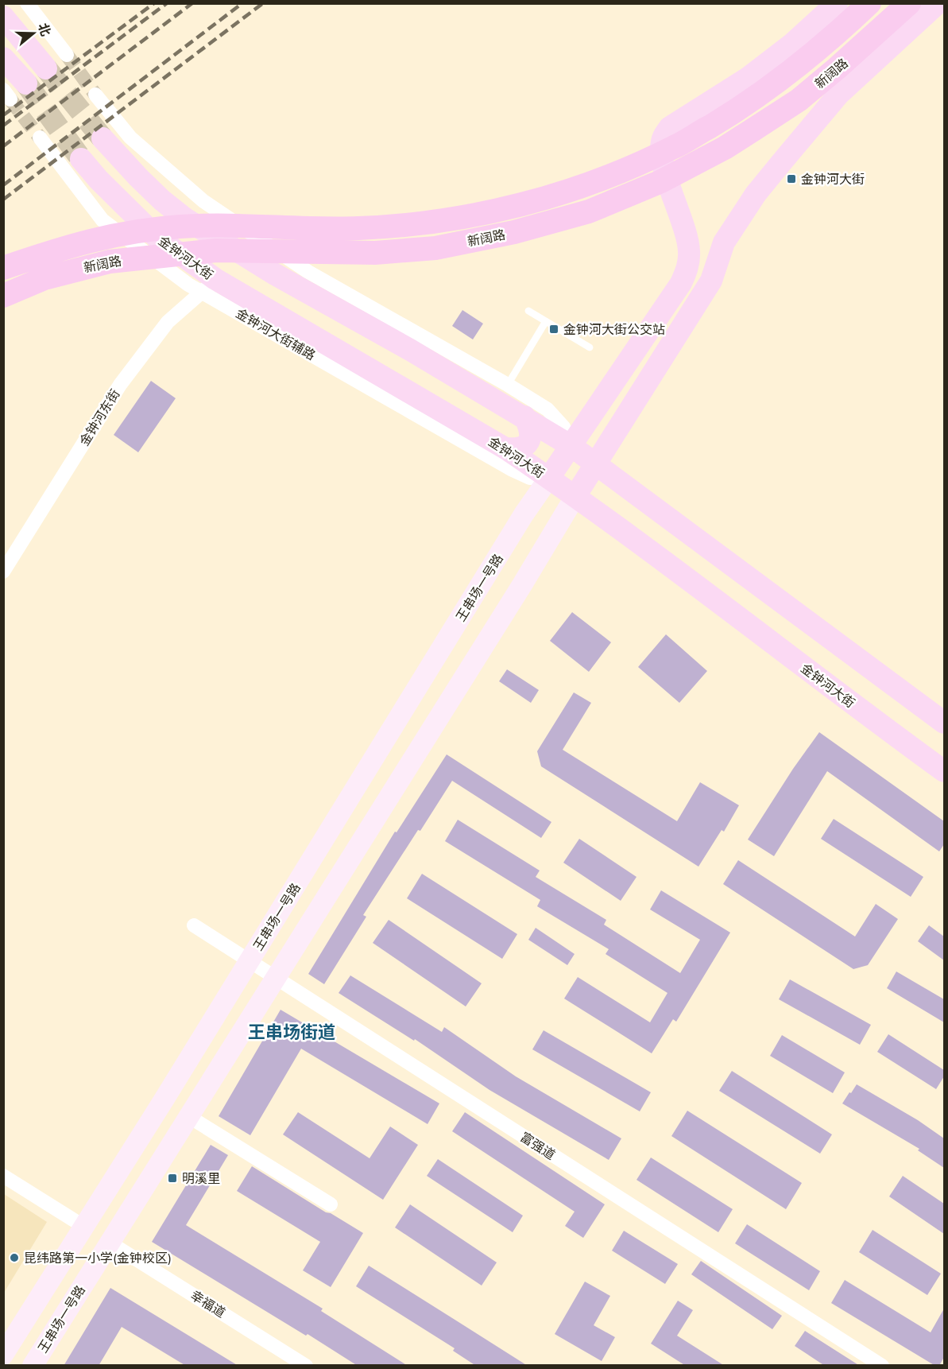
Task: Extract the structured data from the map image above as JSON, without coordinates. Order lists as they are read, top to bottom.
{
  "streets": {
    "highway": ["新阔路"],
    "main road": ["金钟河大街", "王串场一号路"],
    "street": [
      "金钟河大街辅路",
      "金钟河东街",
      "富强道",
      "幸福道"
    ]
  },
  "crossings": [
    ["金钟河大街", "金钟河大街辅路"],
    ["金钟河大街", "金钟河东街"],
    ["金钟河大街", "王串场一号路"],
    ["金钟河大街辅路", "金钟河东街"],
    ["金钟河大街辅路", "王串场一号路"],
    ["王串场一号路", "富强道"],
    ["王串场一号路", "幸福道"]
  ],
  "districts": ["王串场街道"],
  "places": {
    "transit": ["金钟河大街", "金钟河大街公交站", "明溪里"],
    "other": ["昆纬路第一小学(金钟校区)"]
  },
  "north": "right"
}
